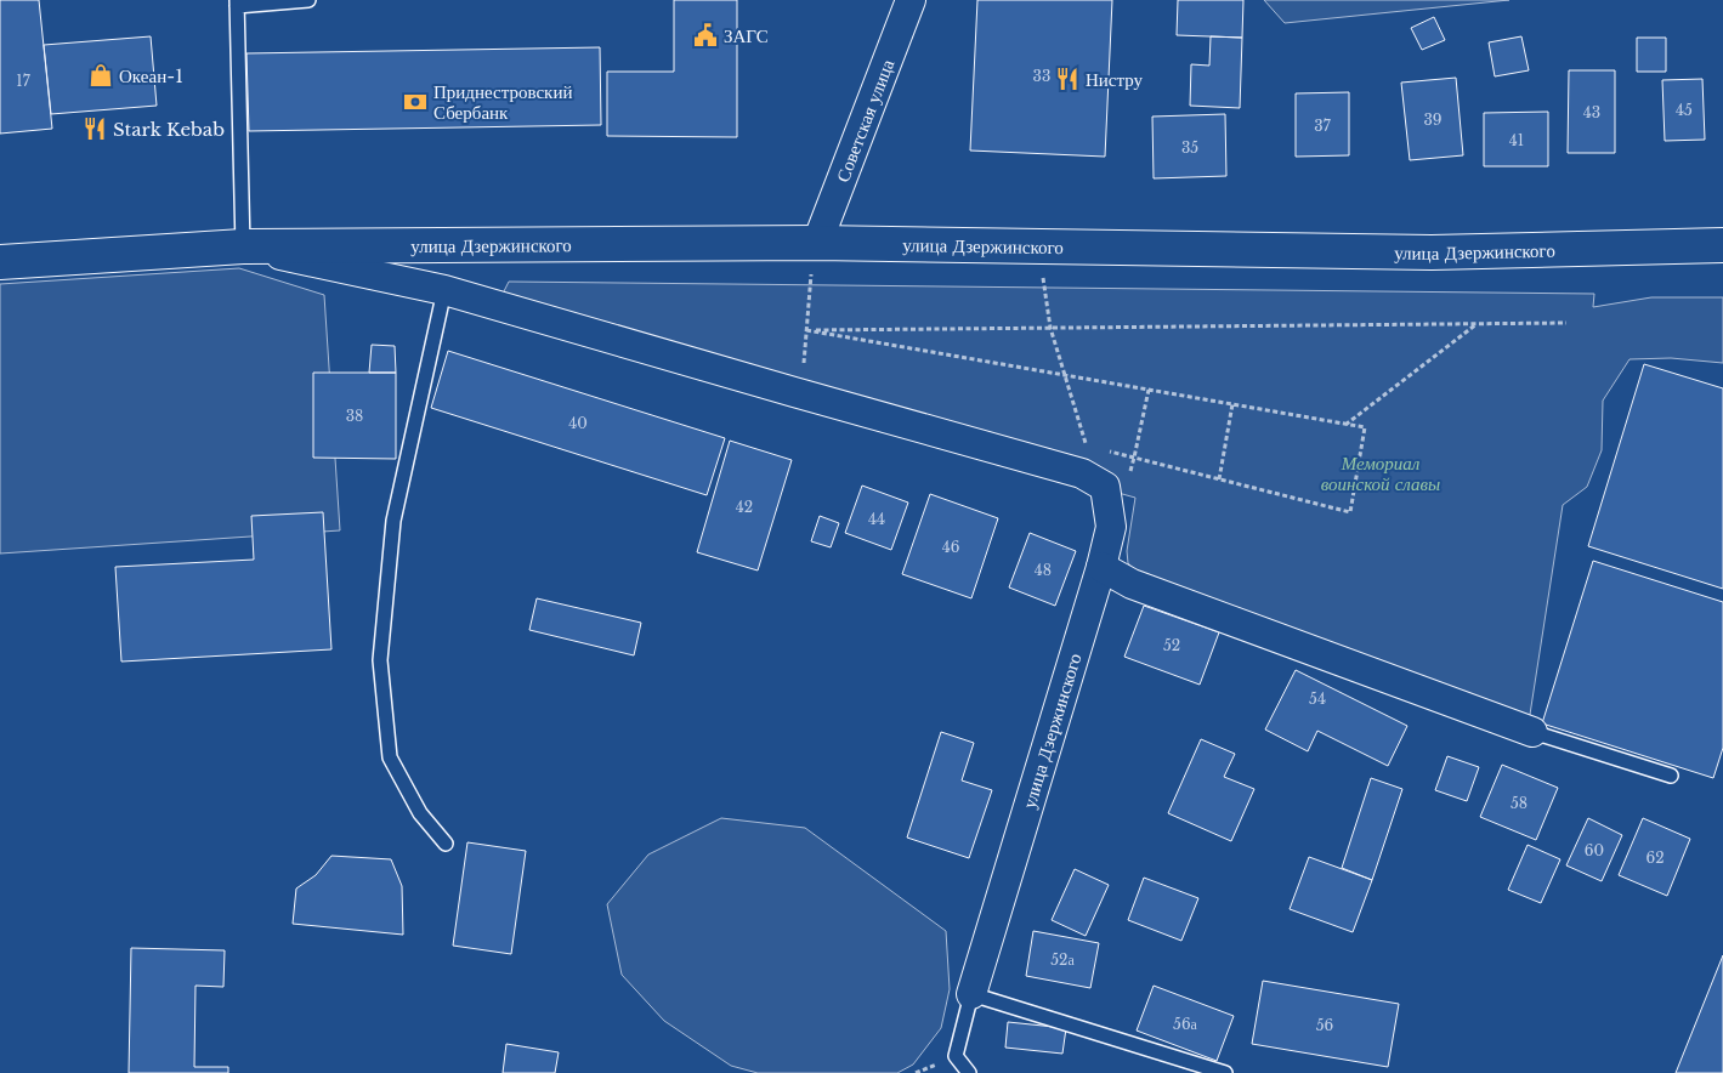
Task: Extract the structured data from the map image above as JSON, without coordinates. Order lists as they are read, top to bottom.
{
  "streets": {
    "highway": ["улица Дзержинского"],
    "street": ["Советская улица"]
  },
  "crossings": [
    ["Советская улица", "улица Дзержинского"]
  ],
  "parks": ["Мемориал воинской славы"],
  "places": {
    "public building": ["ЗАГС"],
    "shop": ["Океан-1"],
    "restaurant": ["Нистру", "Stark Kebab"],
    "bank": ["Приднестровский Сбербанк"]
  },
  "house_numbers": [
    "33",
    "17",
    "45",
    "43",
    "39",
    "37",
    "41",
    "35",
    "38",
    "40",
    "42",
    "44",
    "46",
    "48",
    "52",
    "54",
    "58",
    "60",
    "62",
    "52а",
    "56а",
    "56"
  ]
}
